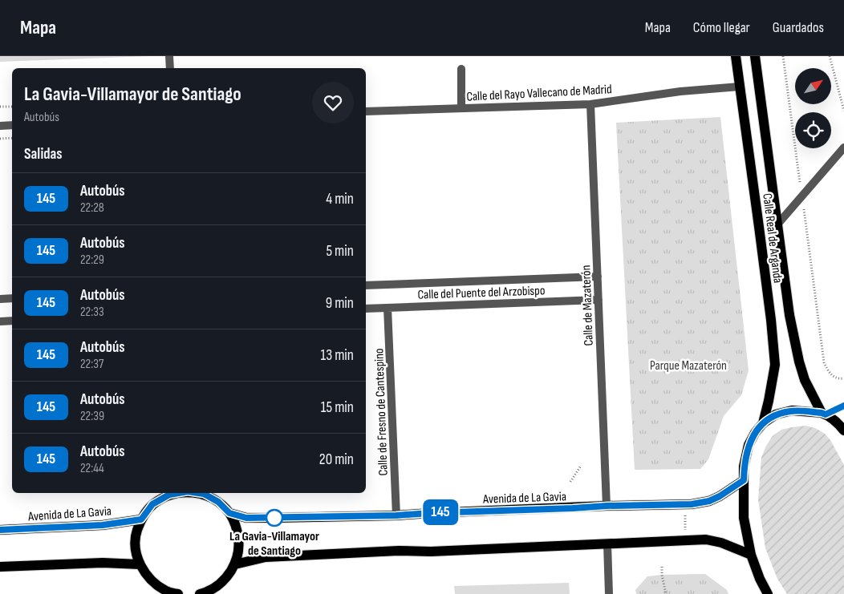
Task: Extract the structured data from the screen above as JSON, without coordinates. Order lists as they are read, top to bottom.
{
  "streets": {
    "main road": ["Calle Real de Arganda", "Avenida de La Gavia"],
    "street": [
      "Calle del Rayo Vallecano de Madrid",
      "Calle del Puente del Arzobispo",
      "Calle de Mazaterón",
      "Calle de Fresno de Cantespino"
    ]
  },
  "crossings": [
    ["Calle del Rayo Vallecano de Madrid", "Calle Real de Arganda"],
    ["Calle del Rayo Vallecano de Madrid", "Calle de Mazaterón"],
    ["Calle del Puente del Arzobispo", "Calle de Mazaterón"],
    ["Calle del Puente del Arzobispo", "Calle de Fresno de Cantespino"],
    ["Calle de Mazaterón", "Avenida de La Gavia"],
    ["Calle de Fresno de Cantespino", "Avenida de La Gavia"]
  ],
  "parks": ["Parque Mazaterón"],
  "places": ["La Gavia-Villamayor de Santiago"],
  "lines": ["bus line 145"],
  "north": "top right",
  "page": {
    "header": "Mapa",
    "nav": ["Mapa", "Cómo llegar", "Guardados"],
    "on_map": "145",
    "heading": [
      ["La Gavia-Villamayor de Santiago", "Autobús"],
      "Salidas"
    ],
    "list": [
      {
        "mark": "145",
        "name": "Autobús",
        "note": "22:28",
        "value": "4 min"
      },
      {
        "mark": "145",
        "name": "Autobús",
        "note": "22:29",
        "value": "5 min"
      },
      {
        "mark": "145",
        "name": "Autobús",
        "note": "22:33",
        "value": "9 min"
      },
      {
        "mark": "145",
        "name": "Autobús",
        "note": "22:37",
        "value": "13 min"
      },
      {
        "mark": "145",
        "name": "Autobús",
        "note": "22:39",
        "value": "15 min"
      },
      {
        "mark": "145",
        "name": "Autobús",
        "note": "22:44",
        "value": "20 min"
      }
    ]
  }
}
